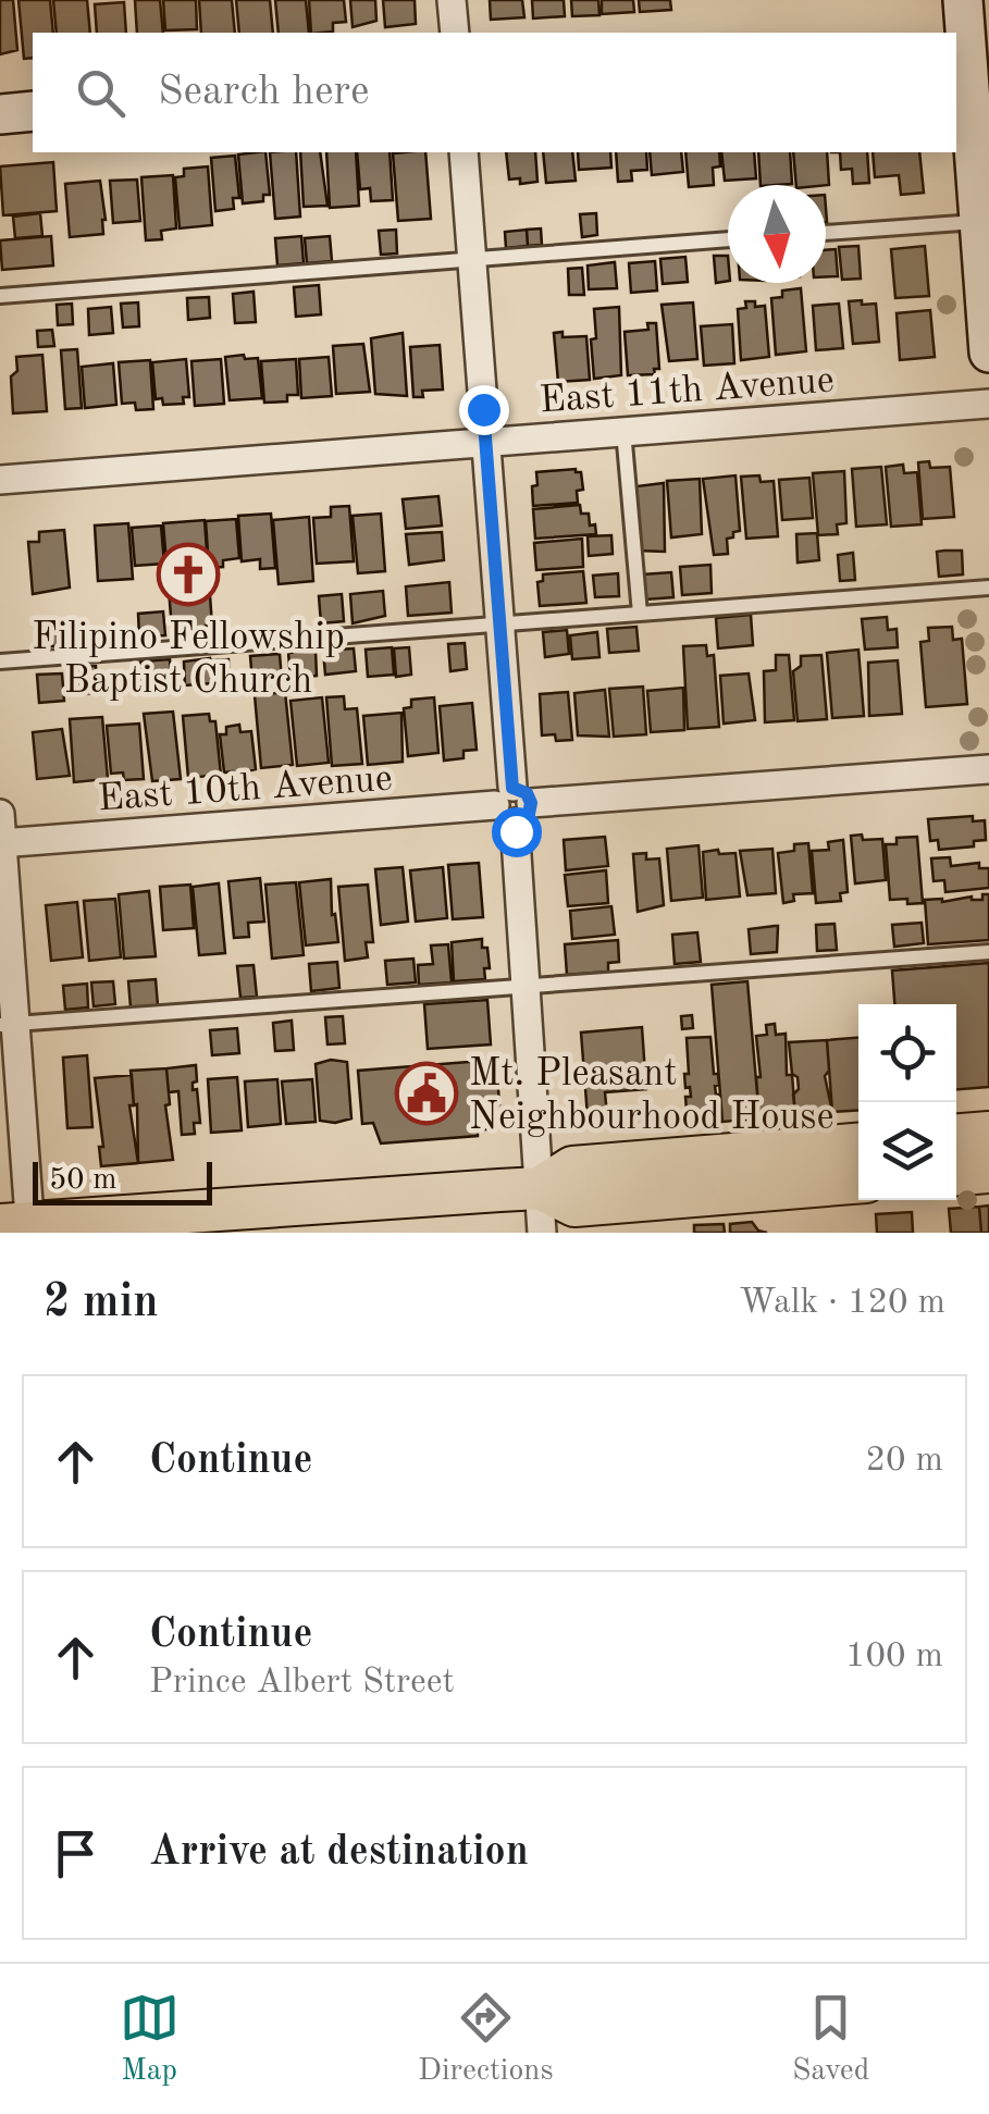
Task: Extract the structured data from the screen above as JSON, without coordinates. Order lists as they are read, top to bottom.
{
  "streets": {
    "street": ["East 11th Avenue", "East 10th Avenue"]
  },
  "places": {
    "church": ["Filipino Fellowship Baptist Church"],
    "public building": ["Mt. Pleasant Neighbourhood House"]
  },
  "scale_bar": "50 m",
  "north": "bottom",
  "page": {
    "search": "Search here",
    "scale": "50 m",
    "heading": ["2 min", "Walk · 120 m"],
    "list": [
      ["Continue", "20 m"],
      ["Continue", "Prince Albert Street", "100 m"],
      "Arrive at destination"
    ],
    "nav": ["Map", "Directions", "Saved"]
  }
}
